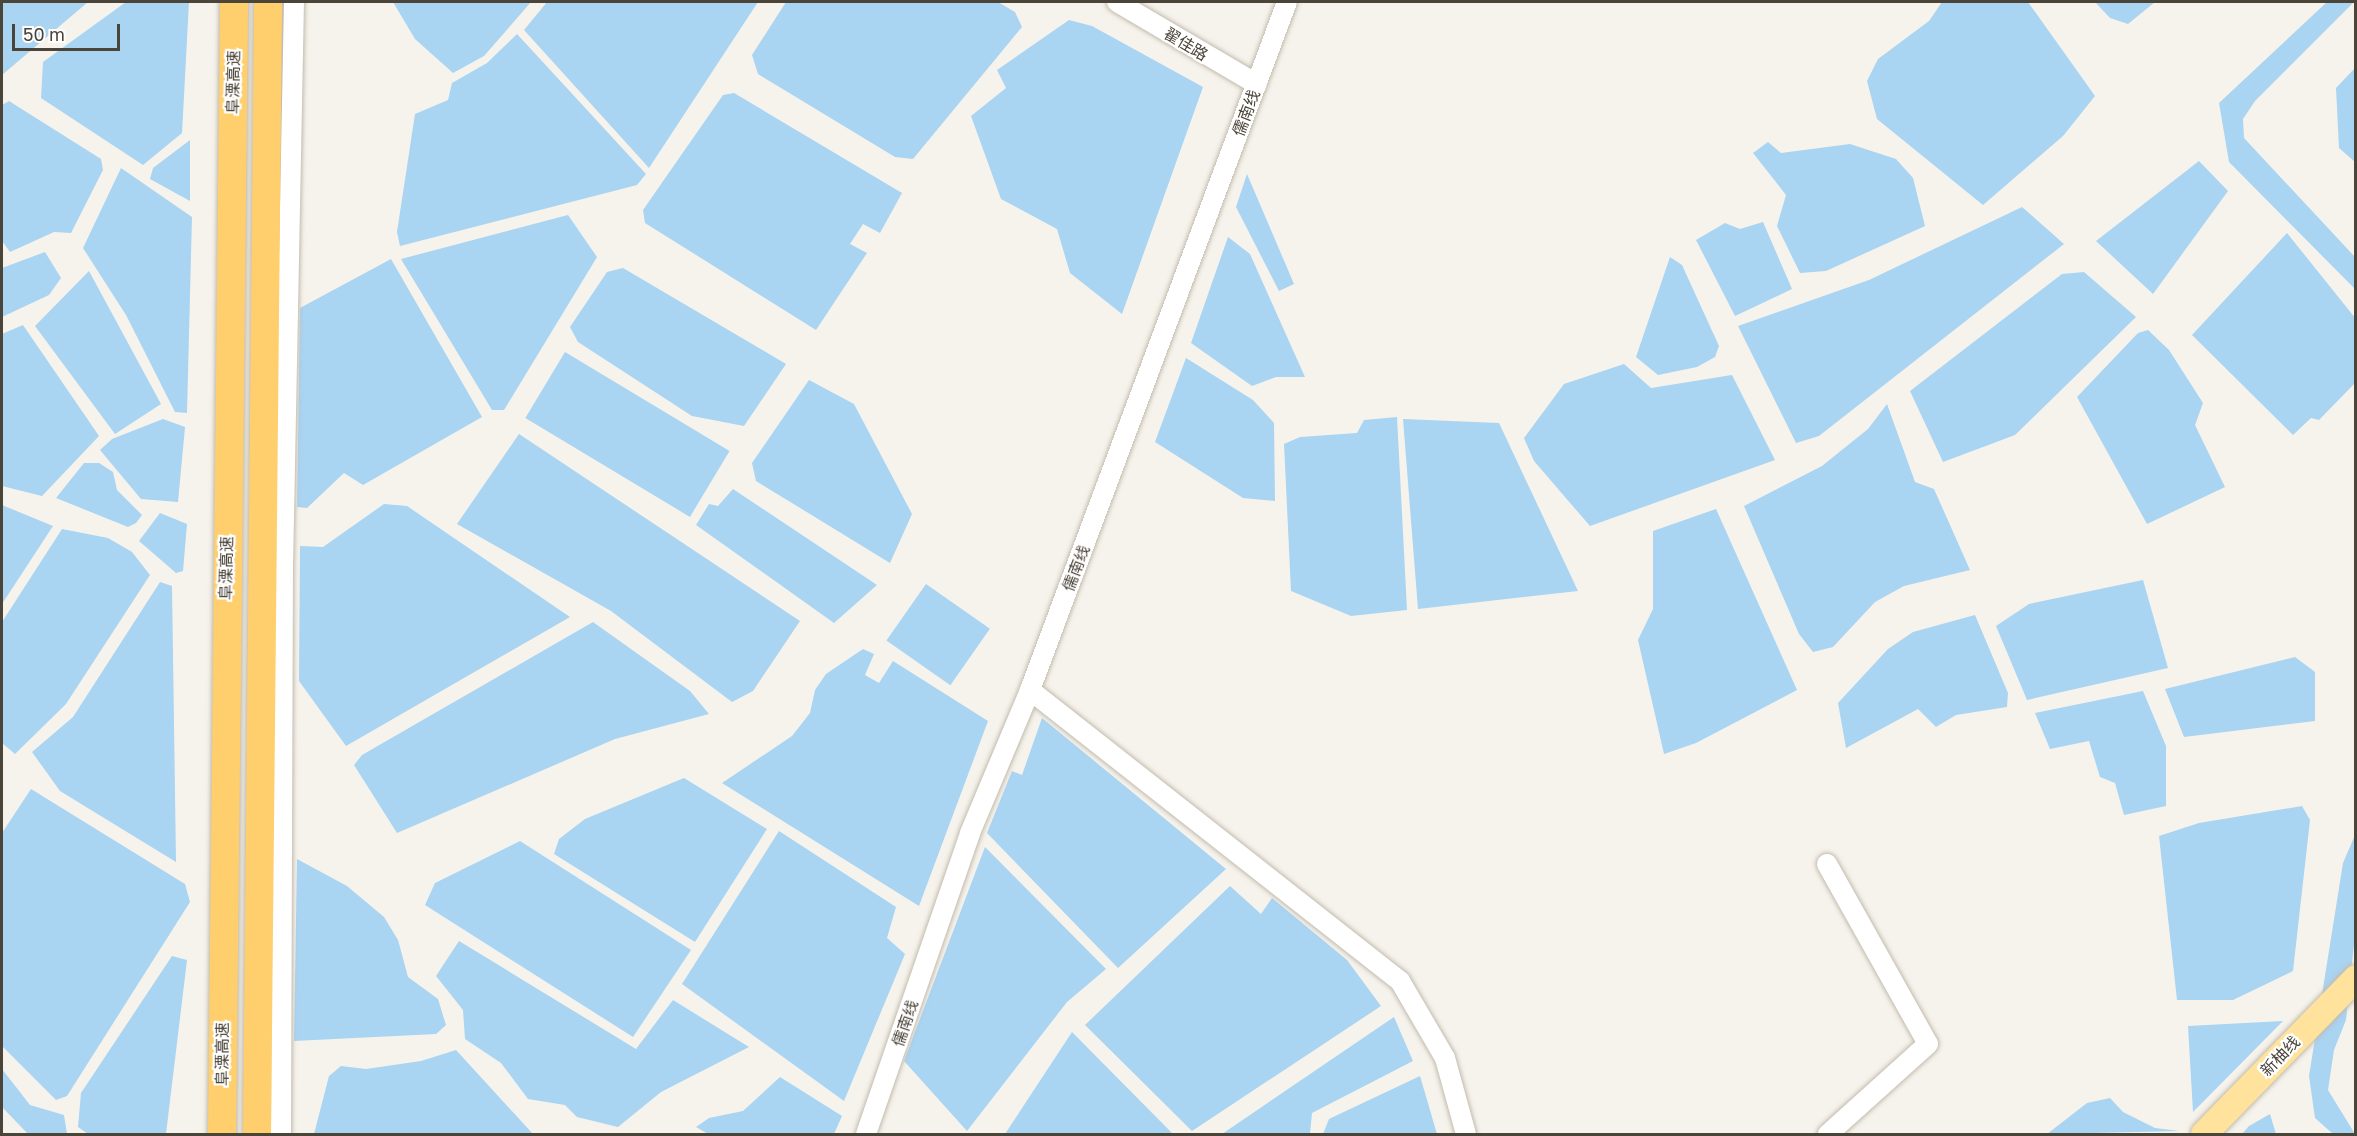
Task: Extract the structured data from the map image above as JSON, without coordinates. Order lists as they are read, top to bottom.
{
  "streets": {
    "highway": ["阜溧高速"],
    "main road": ["新柚线"],
    "street": ["翟佳路", "儒南线"]
  },
  "crossings": [
    ["翟佳路", "儒南线"]
  ],
  "scale_bar": "50 m"
}
